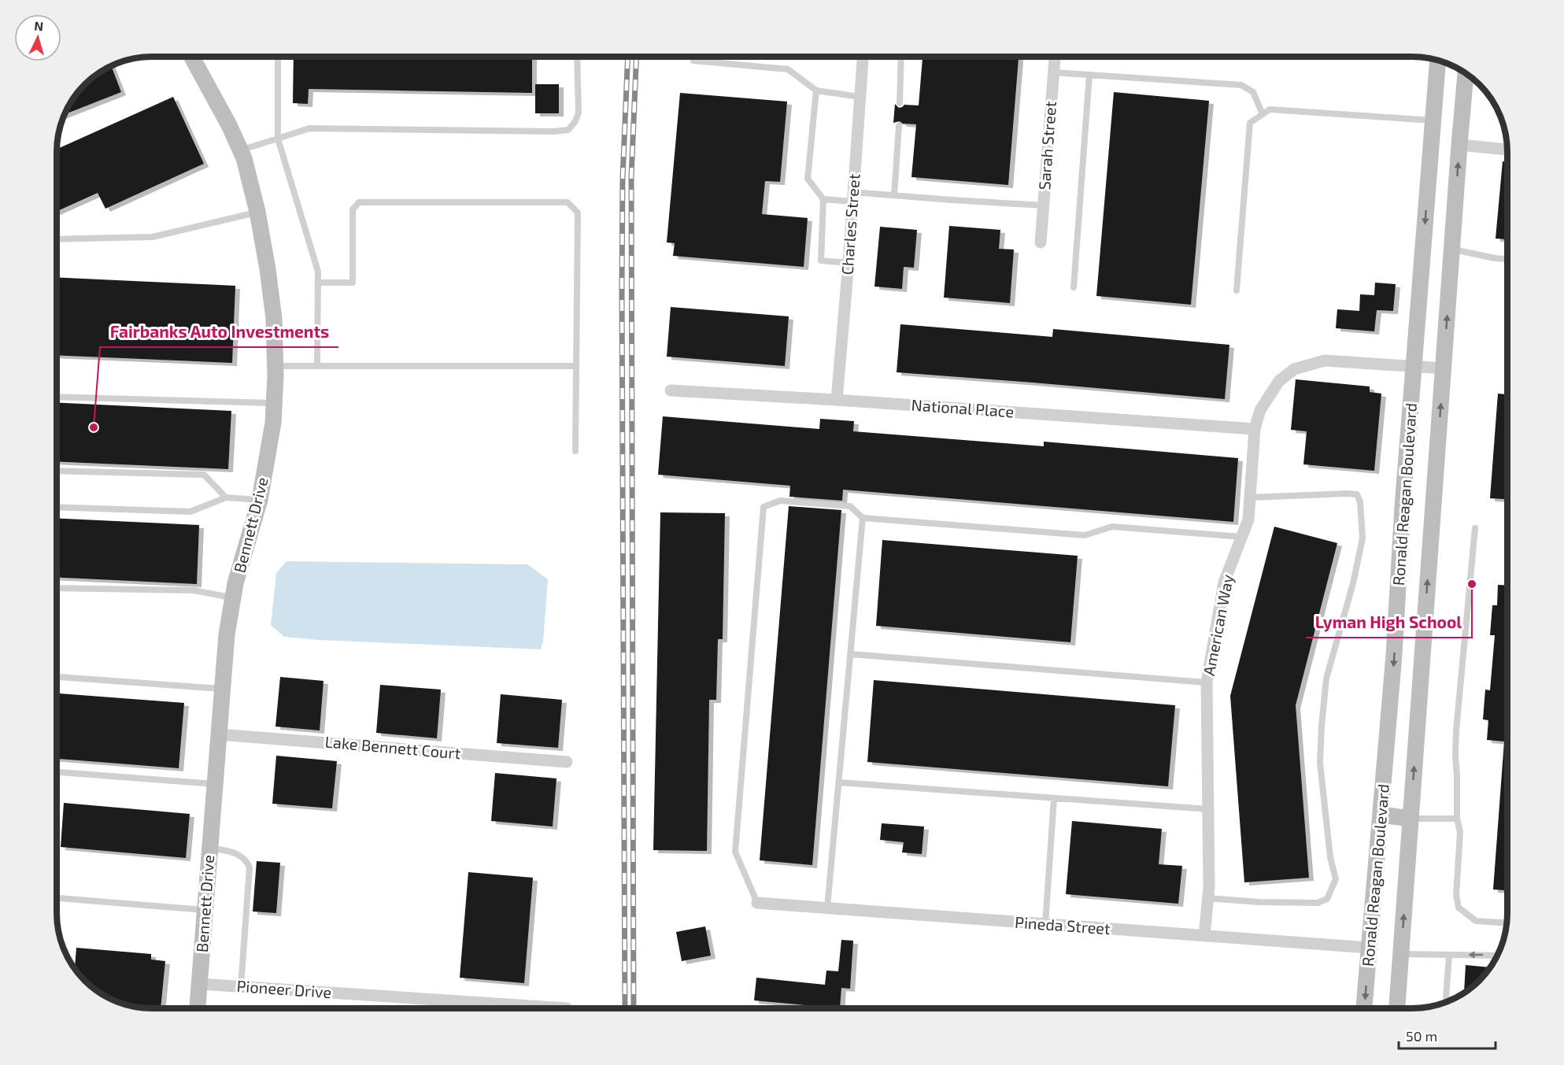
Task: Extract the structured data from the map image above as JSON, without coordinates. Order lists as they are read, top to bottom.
{
  "streets": {
    "main road": ["Ronald Reagan Boulevard", "Bennett Drive"],
    "street": [
      "Sarah Street",
      "Charles Street",
      "National Place",
      "American Way",
      "Lake Bennett Court",
      "Pineda Street",
      "Pioneer Drive"
    ]
  },
  "crossings": [
    ["Charles Street", "National Place"],
    ["National Place", "American Way"],
    ["Ronald Reagan Boulevard", "American Way"],
    ["Ronald Reagan Boulevard", "Pineda Street"],
    ["Bennett Drive", "Lake Bennett Court"],
    ["Bennett Drive", "Pioneer Drive"],
    ["American Way", "Pineda Street"]
  ],
  "places": ["Fairbanks Auto Investments", "Lyman High School"],
  "scale_bar": "50 m",
  "north": "top"
}
